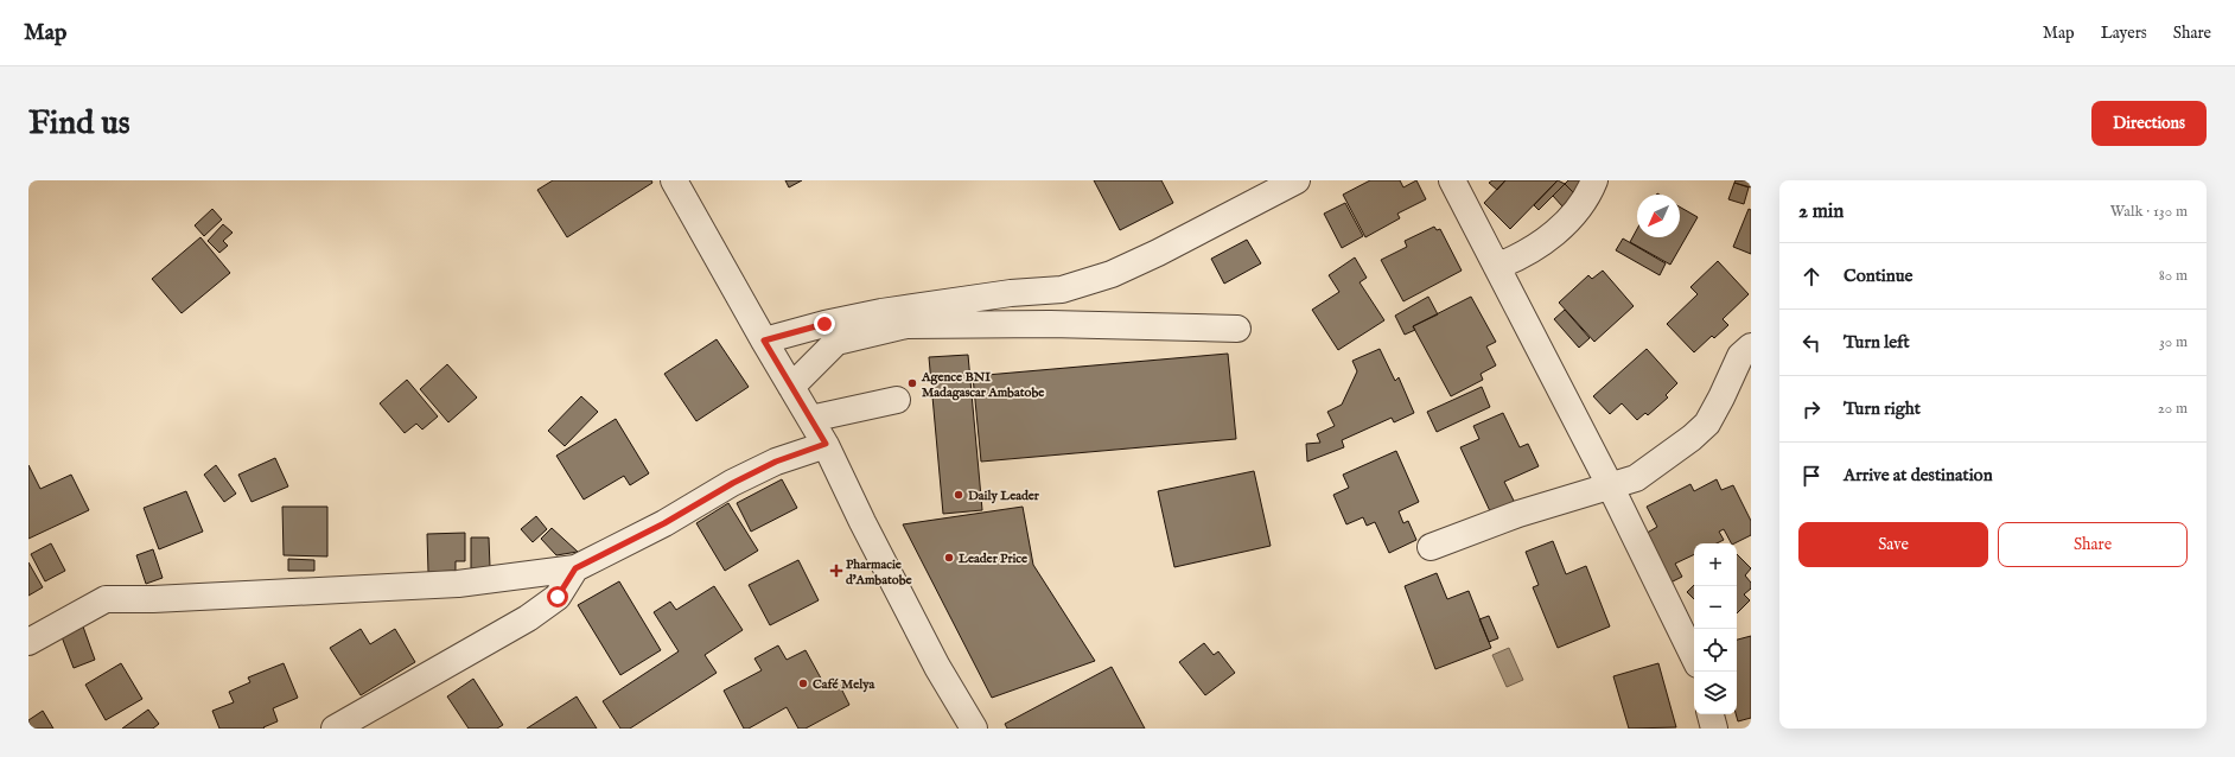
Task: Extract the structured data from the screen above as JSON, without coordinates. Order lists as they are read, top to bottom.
{
  "places": {
    "other": [
      "Agence BNI Madagascar Ambatobe",
      "Daily Leader",
      "Leader Price",
      "Café Melya"
    ],
    "health": ["Pharmacie d'Ambatobe"]
  },
  "north": "bottom left",
  "page": {
    "header": "Map",
    "nav": ["Map", "Layers", "Share"],
    "buttons": [
      "Directions",
      ["Save", "Share"]
    ],
    "title": "Find us",
    "heading": ["2 min", "Walk · 130 m"],
    "list": [
      ["Continue", "80 m"],
      ["Turn left", "30 m"],
      ["Turn right", "20 m"],
      "Arrive at destination"
    ],
    "map_buttons": ["+", "−"]
  }
}
